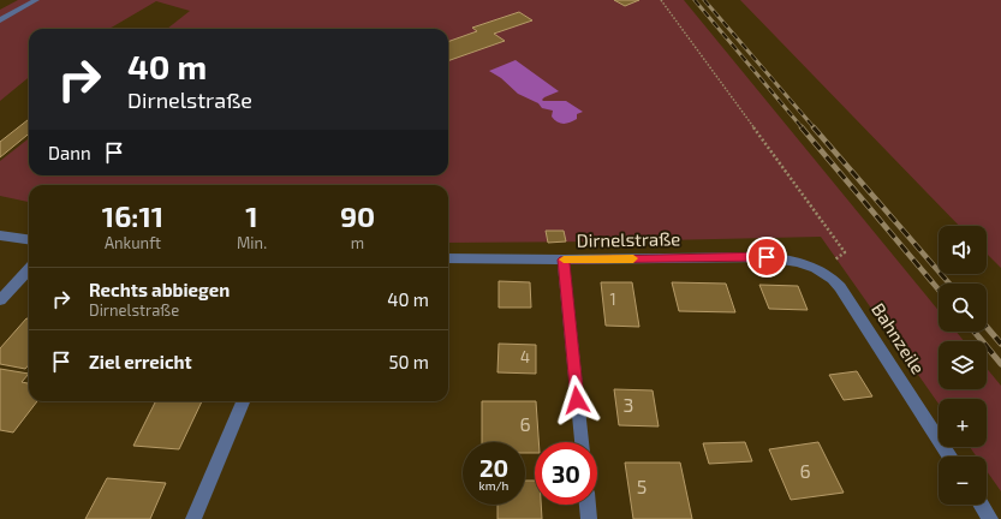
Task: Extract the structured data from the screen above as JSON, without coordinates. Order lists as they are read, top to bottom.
{
  "streets": {
    "street": ["Dirnelstraße", "Bahnzeile"]
  },
  "crossings": [
    ["Dirnelstraße", "Bahnzeile"]
  ],
  "house_numbers": [
    "1",
    "4",
    "3",
    "6",
    "6",
    "5"
  ],
  "page": {
    "turn": ["40 m", "Dirnelstraße"],
    "then": "Dann",
    "eta": [
      "16:11",
      "Ankunft",
      "1",
      "Min.",
      "90",
      "m"
    ],
    "map_buttons": ["+", "−"],
    "list": [
      {
        "name": "Rechts abbiegen",
        "note": "Dirnelstraße",
        "value": "40 m"
      },
      {
        "name": "Ziel erreicht",
        "value": "50 m"
      }
    ],
    "speed": "20 km/h",
    "limit": "30"
  }
}
